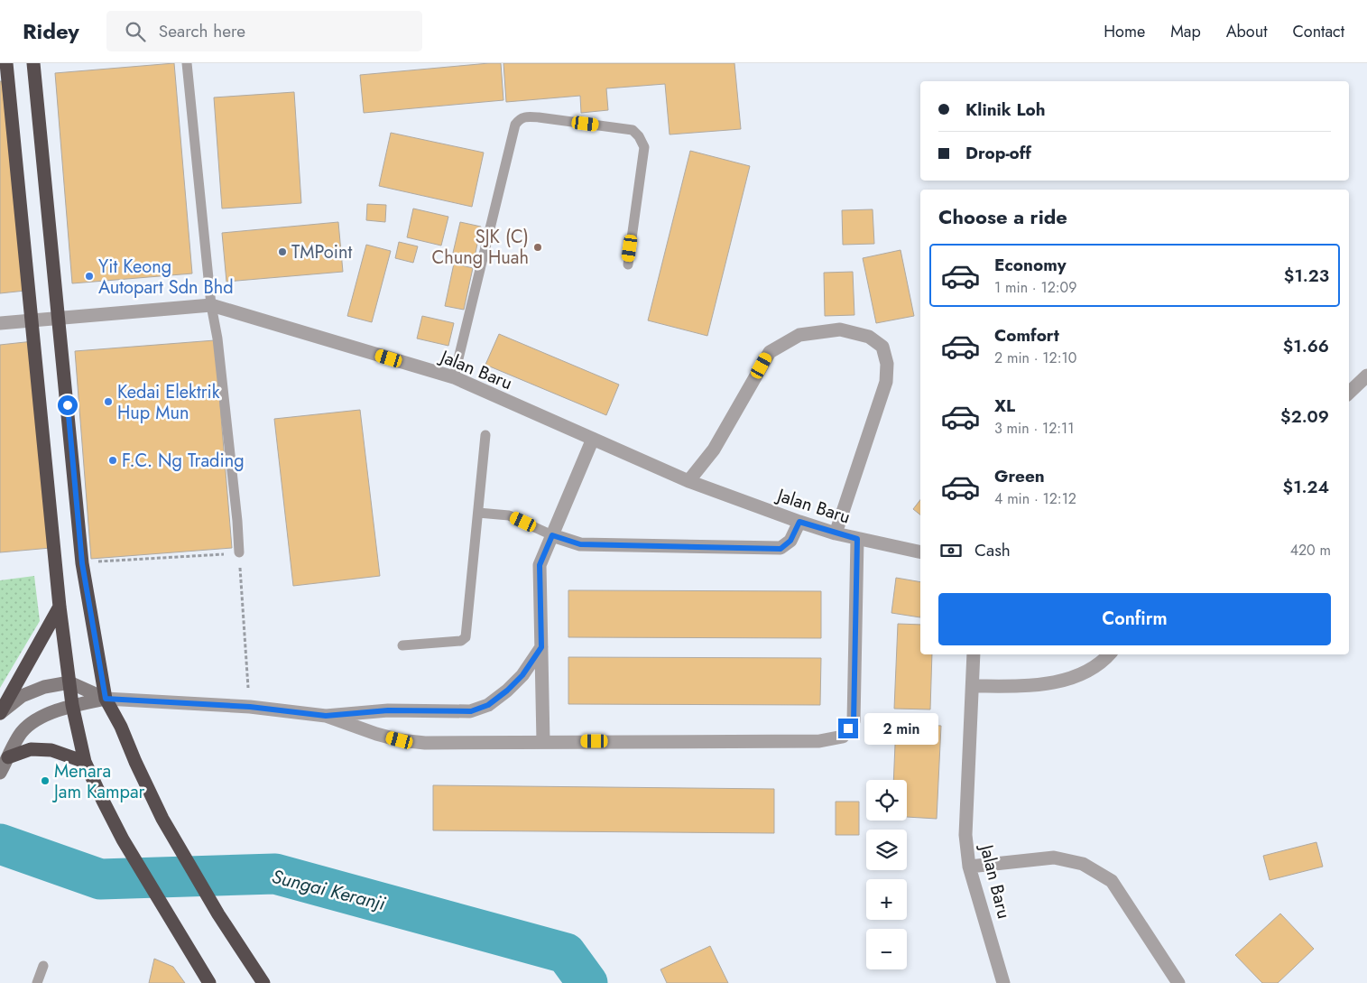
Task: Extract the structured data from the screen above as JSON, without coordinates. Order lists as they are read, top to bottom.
{
  "streets": {
    "street": ["Jalan Baru"]
  },
  "water": ["Sungai Keranji"],
  "places": [
    "SJK (C) Chung Huah",
    "TMPoint",
    "Yit Keong Autopart Sdn Bhd",
    "Kedai Elektrik Hup Mun",
    "F.C. Ng Trading",
    "Menara Jam Kampar"
  ],
  "page": {
    "header": "Ridey",
    "search": "Search here",
    "nav": [
      "Home",
      "Map",
      "About",
      "Contact"
    ],
    "banner": ["Klinik Loh", "Drop-off"],
    "heading": "Choose a ride",
    "list": [
      {
        "name": "Economy",
        "note": "1 min · 12:09",
        "value": "$1.23"
      },
      {
        "name": "Comfort",
        "note": "2 min · 12:10",
        "value": "$1.66"
      },
      {
        "name": "XL",
        "note": "3 min · 12:11",
        "value": "$2.09"
      },
      {
        "name": "Green",
        "note": "4 min · 12:12",
        "value": "$1.24"
      }
    ],
    "pay": ["Cash", "420 m"],
    "buttons": "Confirm",
    "bubble": "2 min",
    "map_buttons": ["+", "−"]
  }
}
